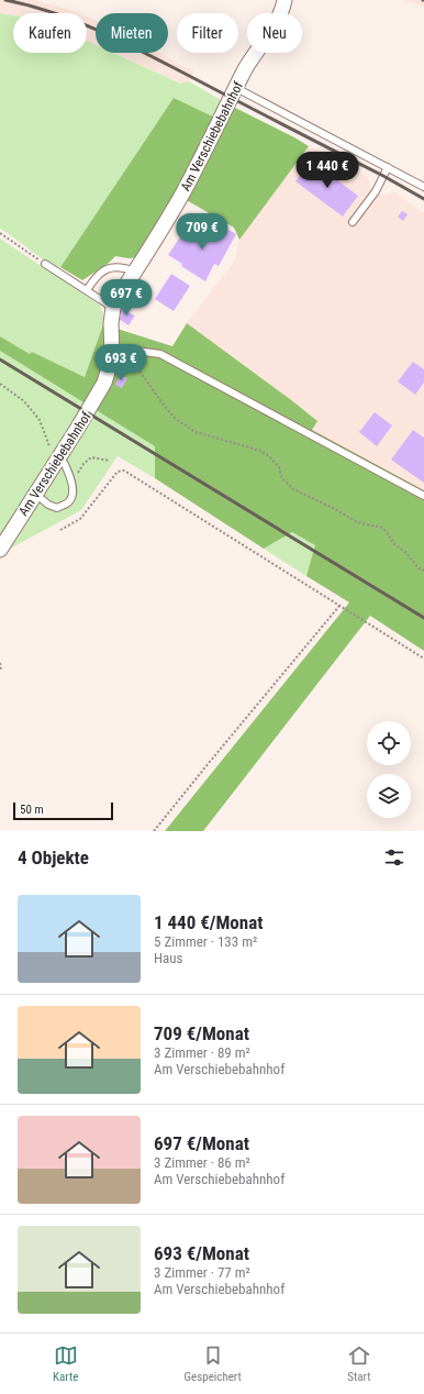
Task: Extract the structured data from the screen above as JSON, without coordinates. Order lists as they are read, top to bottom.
{
  "streets": {
    "street": ["Am Verschiebebahnhof"]
  },
  "scale_bar": "50 m",
  "page": {
    "chip": [
      "Kaufen",
      "Mieten",
      "Filter",
      "Neu"
    ],
    "price": [
      "1 440 €",
      "709 €",
      "697 €",
      "693 €"
    ],
    "scale": "50 m",
    "heading": "4 Objekte",
    "list": [
      {
        "name": "1 440 €/Monat",
        "note": "5 Zimmer · 133 m² · Haus"
      },
      {
        "name": "709 €/Monat",
        "note": "3 Zimmer · 89 m² · Am Verschiebebahnhof"
      },
      {
        "name": "697 €/Monat",
        "note": "3 Zimmer · 86 m² · Am Verschiebebahnhof"
      },
      {
        "name": "693 €/Monat",
        "note": "3 Zimmer · 77 m² · Am Verschiebebahnhof"
      }
    ],
    "tabs": ["Karte", "Gespeichert", "Start"]
  }
}
